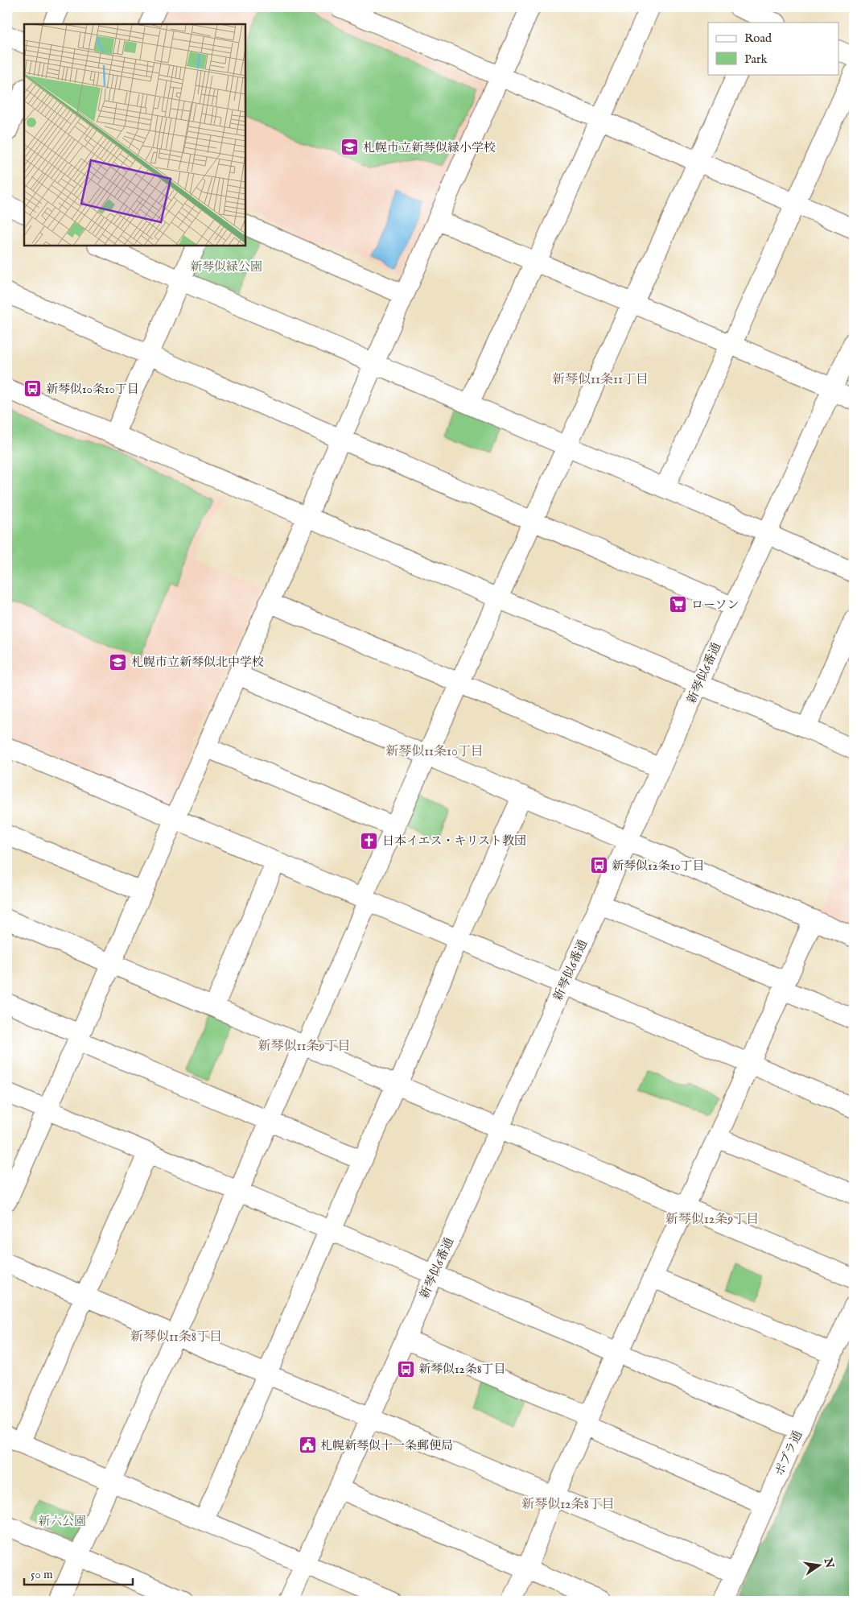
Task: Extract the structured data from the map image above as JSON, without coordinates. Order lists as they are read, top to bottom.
{
  "streets": {
    "street": ["新琴似6番通", "ポプラ通"]
  },
  "districts": [
    "新琴似11条11丁目",
    "新琴似11条10丁目",
    "新琴似11条9丁目",
    "新琴似12条9丁目",
    "新琴似11条8丁目",
    "新琴似12条8丁目"
  ],
  "parks": ["新琴似緑公園", "新六公園"],
  "places": {
    "school or university": ["札幌市立新琴似緑小学校", "札幌市立新琴似北中学校"],
    "bus stop": ["新琴似10条10丁目", "新琴似12条10丁目", "新琴似12条8丁目"],
    "supermarket": ["ローソン"],
    "church": ["日本イエス・キリスト教団"],
    "public building": ["札幌新琴似十一条郵便局"]
  },
  "legend": ["Road", "Park"],
  "scale_bar": "50 m",
  "north": "right"
}
